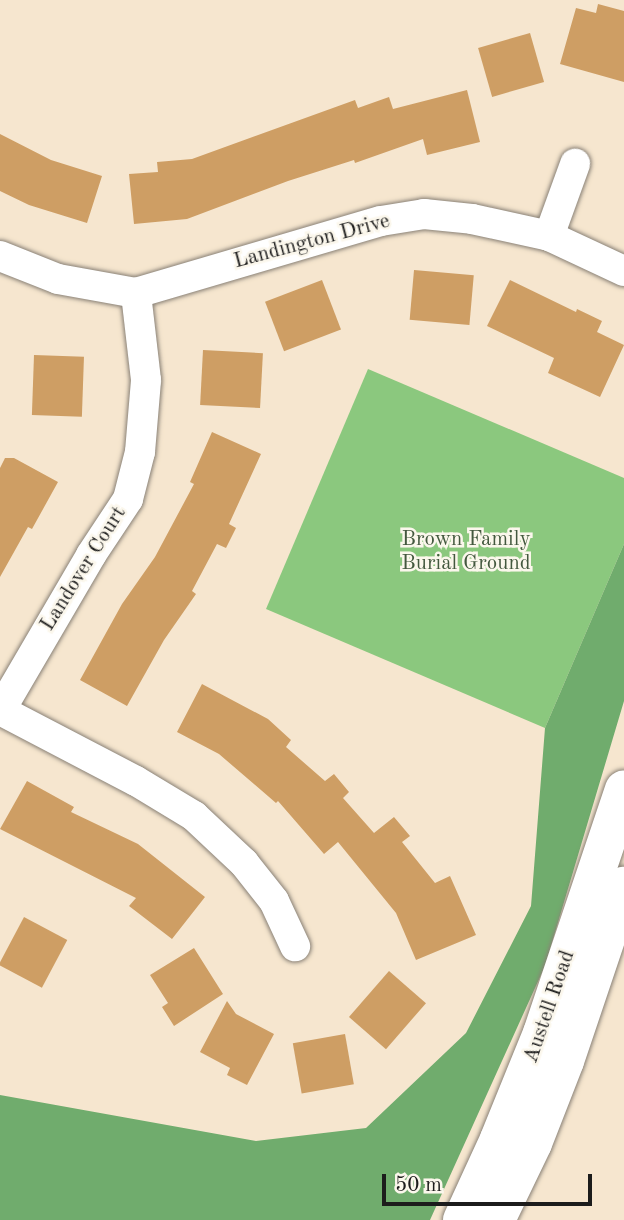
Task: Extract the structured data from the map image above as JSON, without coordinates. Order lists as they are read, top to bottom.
{
  "streets": {
    "main road": ["Austell Road"],
    "street": ["Landington Drive", "Landover Court"]
  },
  "crossings": [
    ["Landington Drive", "Landover Court"]
  ],
  "parks": ["Brown Family Burial Ground"],
  "scale_bar": "50 m"
}
